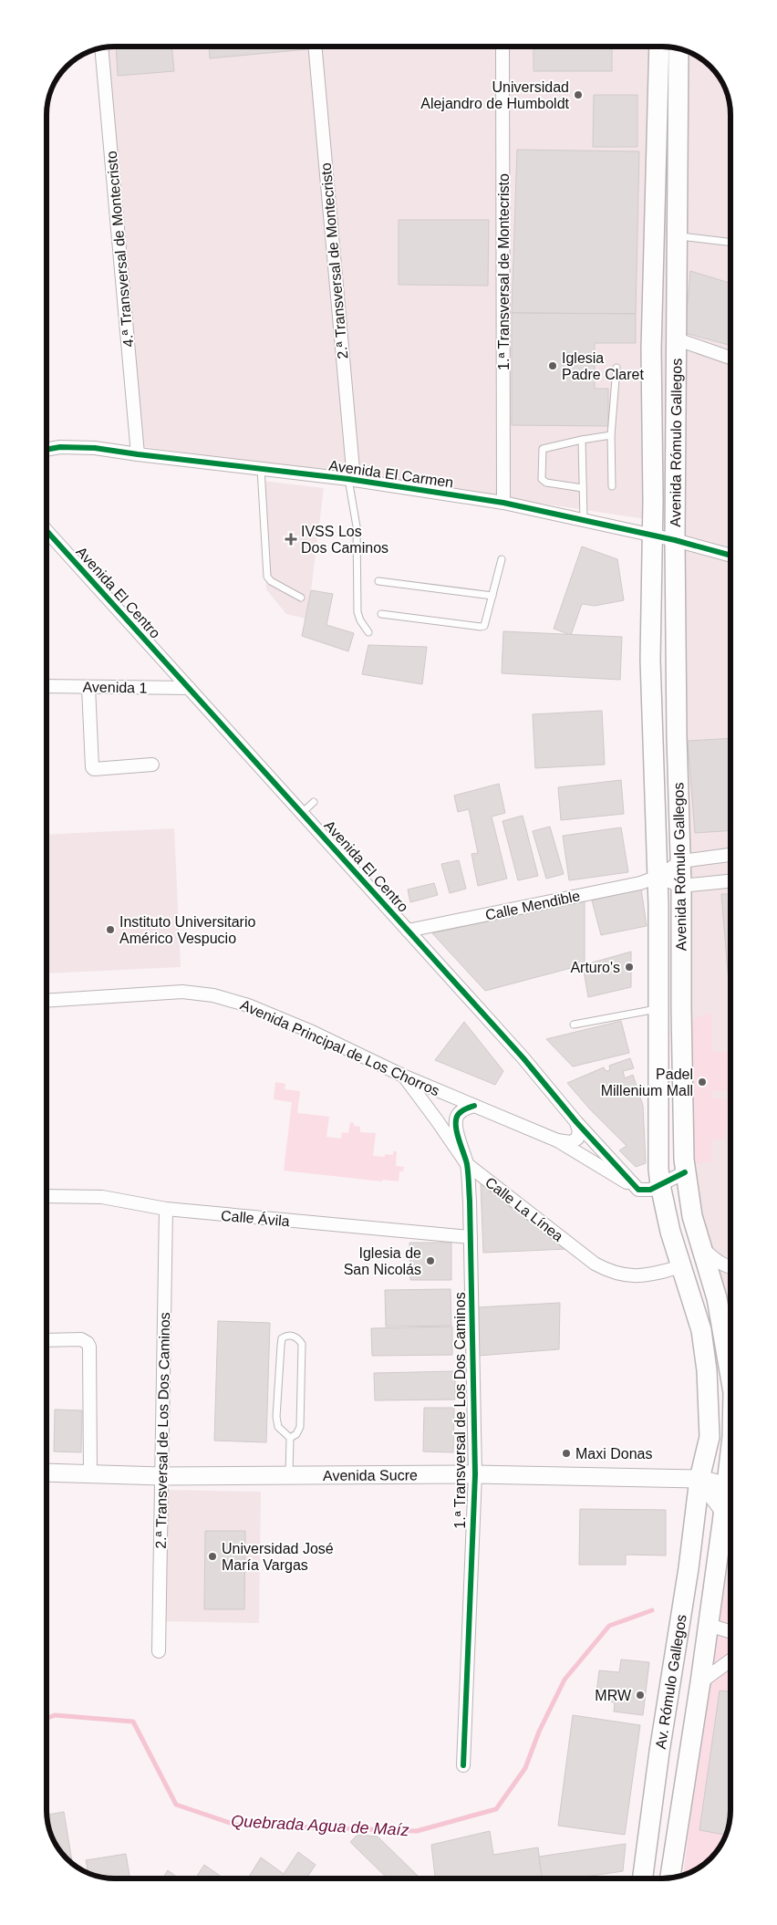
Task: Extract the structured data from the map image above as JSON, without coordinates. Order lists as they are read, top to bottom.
{
  "streets": {
    "main road": ["Avenida Rómulo Gallegos", "Avenida Sucre", "Av. Rómulo Gallegos"],
    "street": [
      "4.ª Transversal de Montecristo",
      "2.ª Transversal de Montecristo",
      "1.ª Transversal de Montecristo",
      "Avenida El Carmen",
      "Avenida El Centro",
      "Avenida 1",
      "Calle Mendible",
      "Avenida Principal de Los Chorros",
      "Calle La Línea",
      "Calle Ávila",
      "1.ª Transversal de Los Dos Caminos",
      "2.ª Transversal de Los Dos Caminos"
    ]
  },
  "crossings": [
    ["4.ª Transversal de Montecristo", "Avenida El Carmen"],
    ["2.ª Transversal de Montecristo", "Avenida El Carmen"],
    ["1.ª Transversal de Montecristo", "Avenida El Carmen"],
    ["Avenida Rómulo Gallegos", "Avenida El Carmen"],
    ["Avenida Rómulo Gallegos", "Calle Mendible"],
    ["Avenida Rómulo Gallegos", "Calle La Línea"],
    ["Avenida Rómulo Gallegos", "Avenida Sucre"],
    ["Avenida Rómulo Gallegos", "Av. Rómulo Gallegos"],
    ["Avenida El Centro", "Avenida 1"],
    ["Avenida El Centro", "Calle Mendible"],
    ["Avenida El Centro", "Avenida Principal de Los Chorros"],
    ["Avenida Principal de Los Chorros", "Calle La Línea"],
    ["Calle La Línea", "1.ª Transversal de Los Dos Caminos"],
    ["Calle Ávila", "1.ª Transversal de Los Dos Caminos"],
    ["Calle Ávila", "2.ª Transversal de Los Dos Caminos"],
    ["1.ª Transversal de Los Dos Caminos", "Avenida Sucre"],
    ["2.ª Transversal de Los Dos Caminos", "Avenida Sucre"],
    ["Avenida Sucre", "Av. Rómulo Gallegos"]
  ],
  "water": ["Quebrada Agua de Maíz"],
  "places": {
    "other": [
      "Universidad Alejandro de Humboldt",
      "Iglesia Padre Claret",
      "Instituto Universitario Américo Vespucio",
      "Arturo's",
      "Padel Millenium Mall",
      "Iglesia de San Nicolás",
      "Maxi Donas",
      "Universidad José María Vargas",
      "MRW"
    ],
    "health": ["IVSS Los Dos Caminos"]
  }
}
